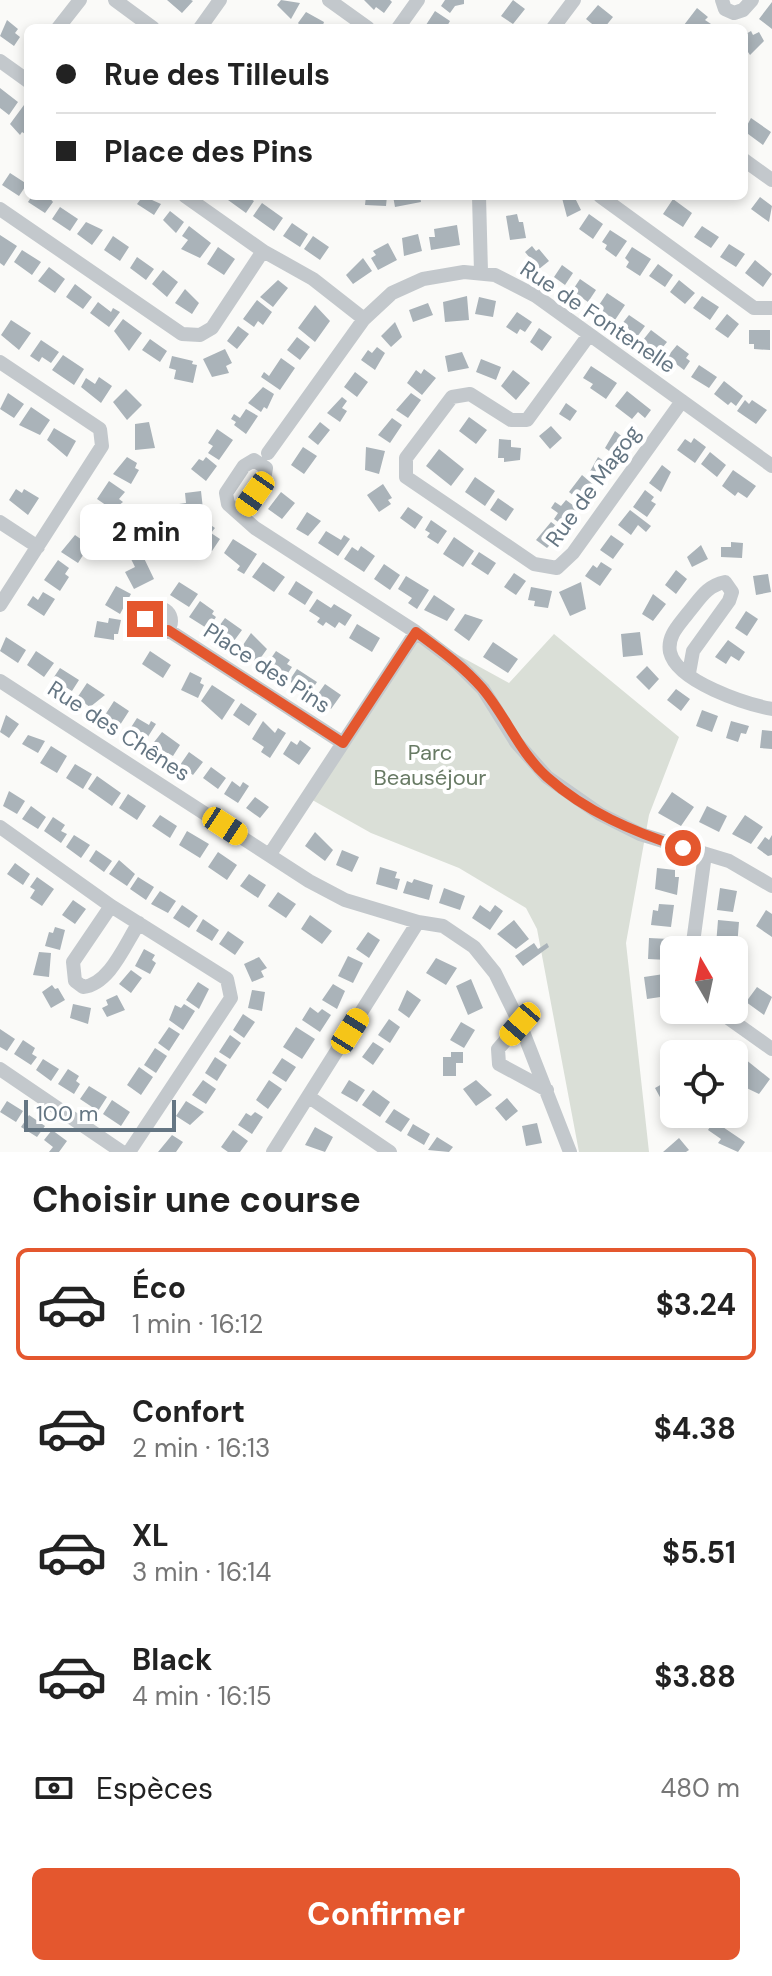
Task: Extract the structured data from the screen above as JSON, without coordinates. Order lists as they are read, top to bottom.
{
  "streets": {
    "street": [
      "Rue de Fontenelle",
      "Rue de Magog",
      "Place des Pins",
      "Rue des Chênes"
    ]
  },
  "crossings": [
    ["Rue de Fontenelle", "Rue de Magog"]
  ],
  "parks": ["Parc Beauséjour"],
  "scale_bar": "100 m",
  "north": "top",
  "page": {
    "banner": ["Rue des Tilleuls", "Place des Pins"],
    "bubble": "2 min",
    "scale": "100 m",
    "heading": "Choisir une course",
    "list": [
      {
        "name": "Éco",
        "note": "1 min · 16:12",
        "value": "$3.24"
      },
      {
        "name": "Confort",
        "note": "2 min · 16:13",
        "value": "$4.38"
      },
      {
        "name": "XL",
        "note": "3 min · 16:14",
        "value": "$5.51"
      },
      {
        "name": "Black",
        "note": "4 min · 16:15",
        "value": "$3.88"
      }
    ],
    "pay": ["Espèces", "480 m"],
    "buttons": "Confirmer"
  }
}
